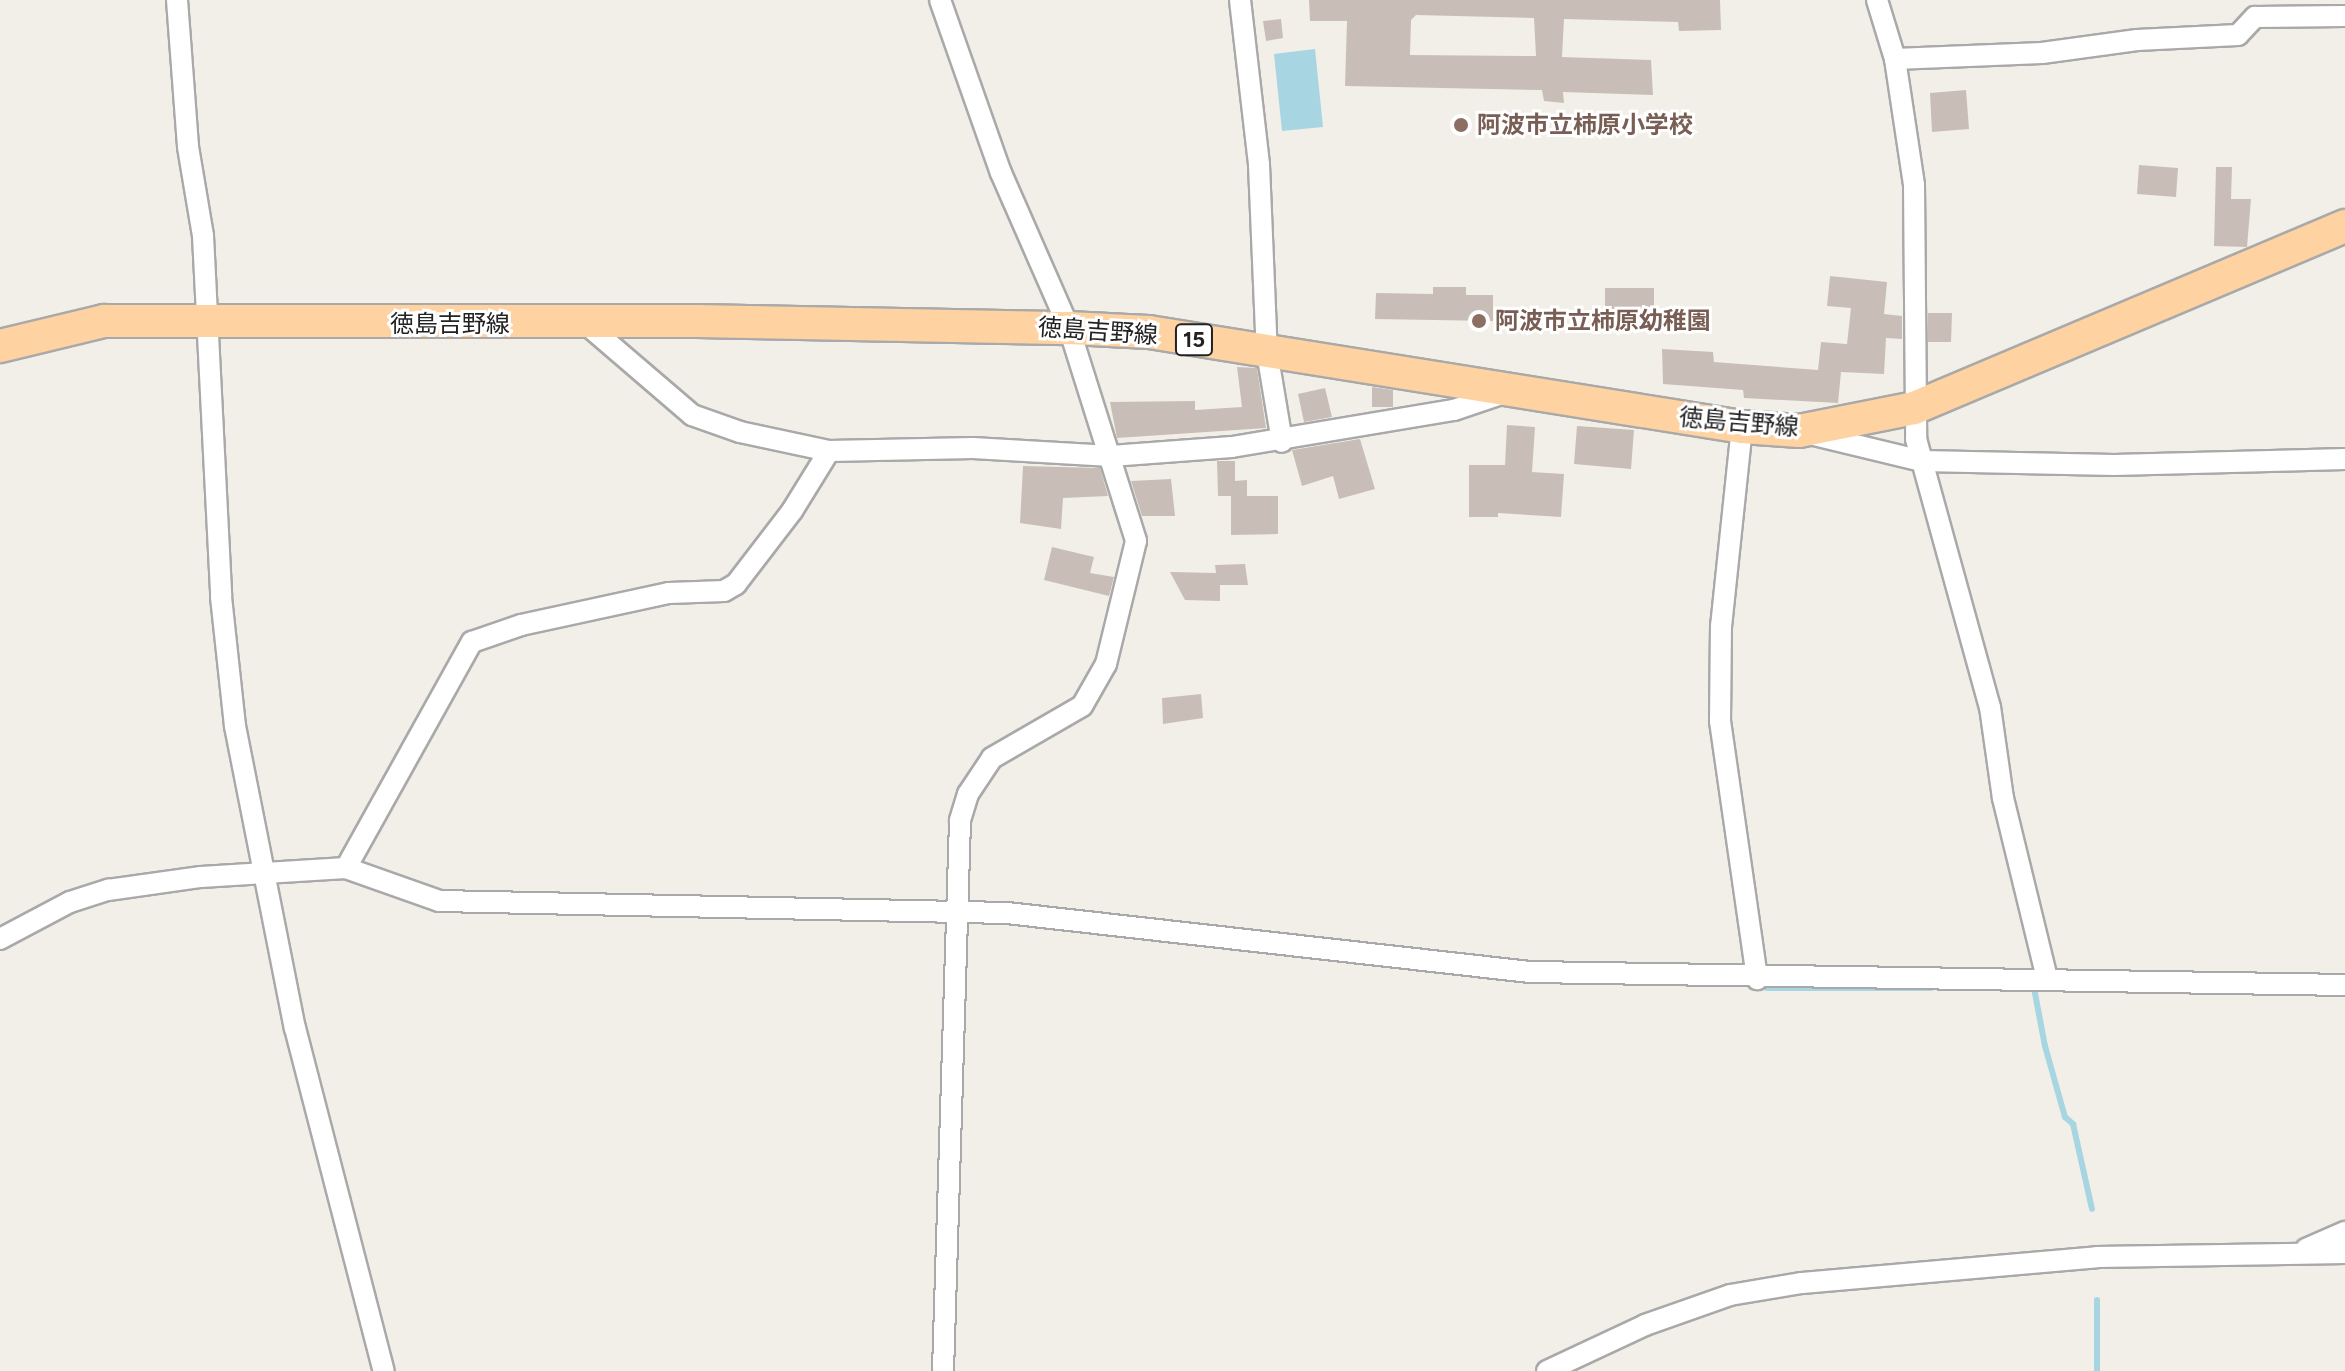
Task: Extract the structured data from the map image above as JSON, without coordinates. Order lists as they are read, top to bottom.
{
  "streets": {
    "main road": ["徳島吉野線", "15"]
  },
  "places": ["阿波市立柿原小学校", "阿波市立柿原幼稚園"]
}
